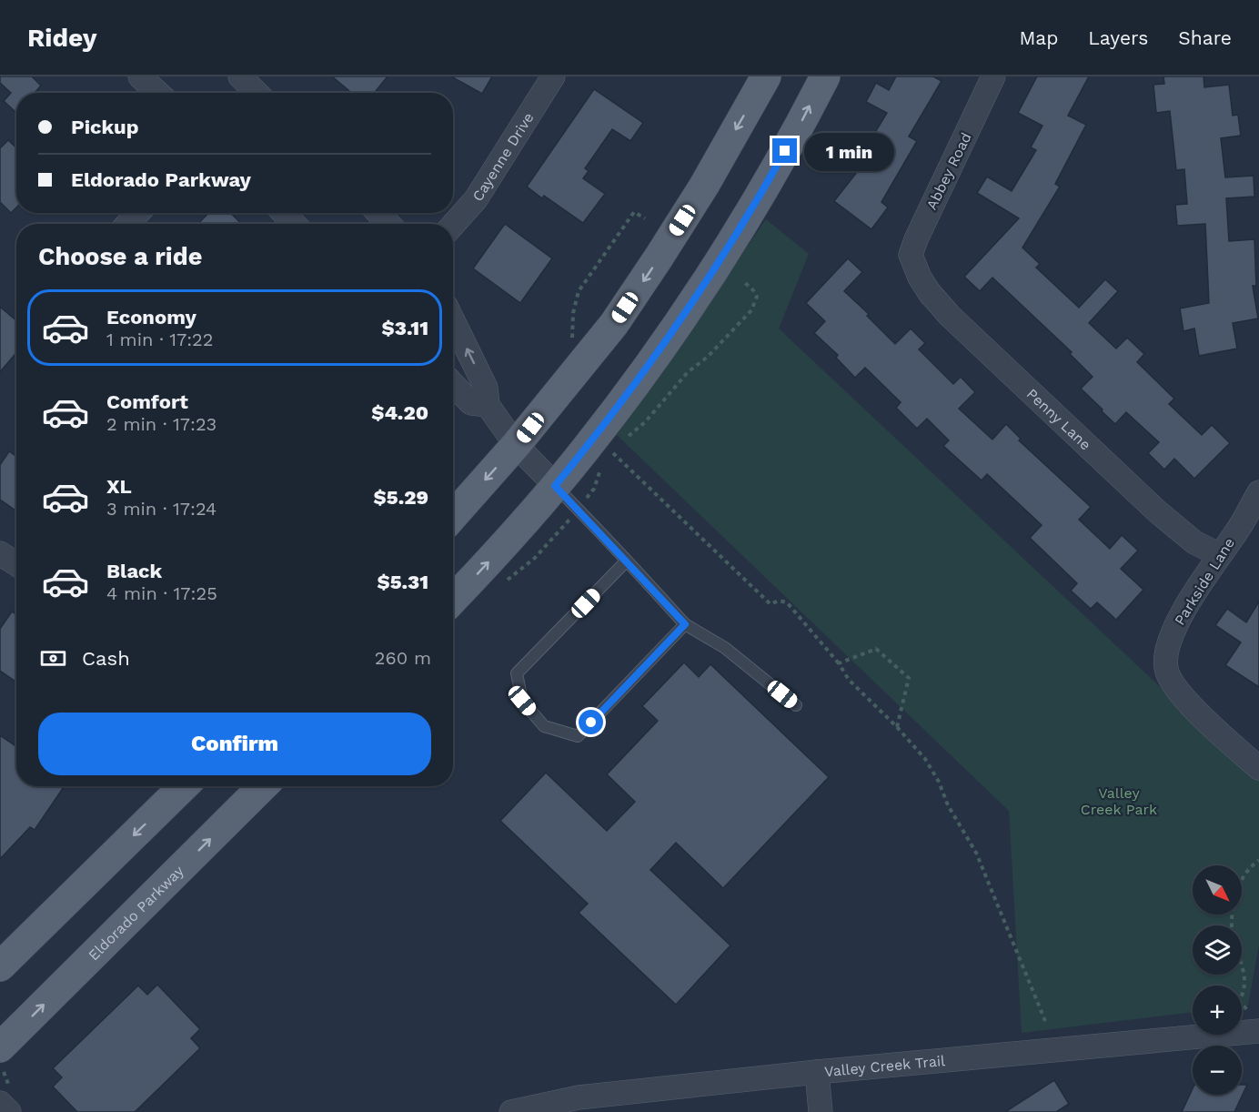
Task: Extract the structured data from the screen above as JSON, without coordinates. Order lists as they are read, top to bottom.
{
  "streets": {
    "main road": ["Eldorado Parkway"],
    "street": [
      "Cayenne Drive",
      "Abbey Road",
      "Penny Lane",
      "Parkside Lane",
      "Valley Creek Trail"
    ]
  },
  "crossings": [
    ["Abbey Road", "Penny Lane"],
    ["Penny Lane", "Parkside Lane"]
  ],
  "parks": ["Valley Creek Park"],
  "north": "bottom right",
  "page": {
    "header": "Ridey",
    "nav": ["Map", "Layers", "Share"],
    "banner": ["Pickup", "Eldorado Parkway"],
    "bubble": "1 min",
    "heading": "Choose a ride",
    "list": [
      {
        "name": "Economy",
        "note": "1 min · 17:22",
        "value": "$3.11"
      },
      {
        "name": "Comfort",
        "note": "2 min · 17:23",
        "value": "$4.20"
      },
      {
        "name": "XL",
        "note": "3 min · 17:24",
        "value": "$5.29"
      },
      {
        "name": "Black",
        "note": "4 min · 17:25",
        "value": "$5.31"
      }
    ],
    "pay": ["Cash", "260 m"],
    "buttons": "Confirm",
    "map_buttons": ["+", "−"]
  }
}
